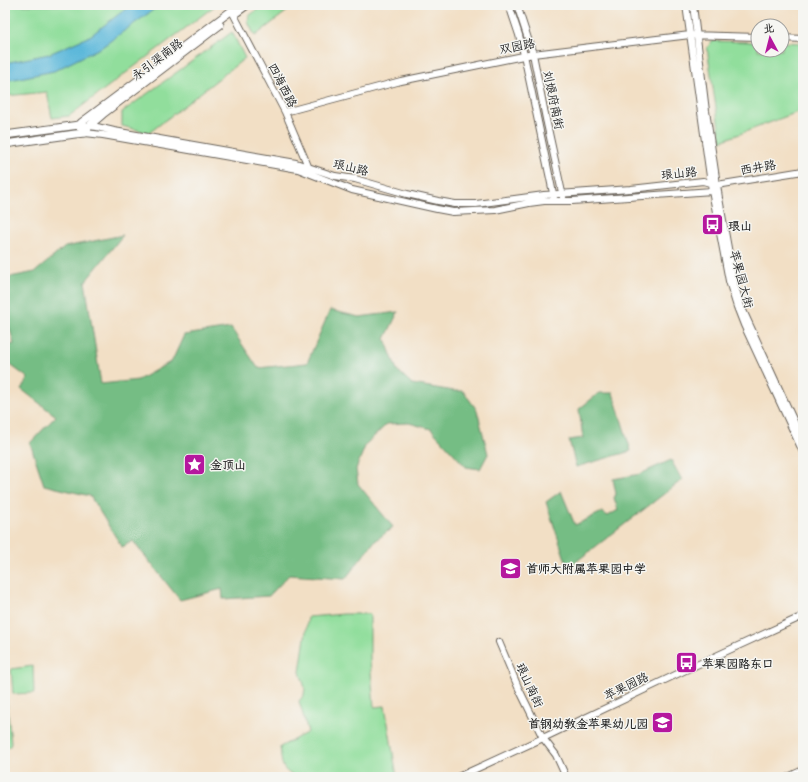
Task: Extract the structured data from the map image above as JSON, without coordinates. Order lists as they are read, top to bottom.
{
  "streets": {
    "main road": [
      "双园路",
      "永引渠南路",
      "四海西路",
      "刘娘府南街",
      "琅山路",
      "西井路",
      "苹果园大街",
      "琅山南街",
      "苹果园路"
    ]
  },
  "crossings": [
    ["双园路", "四海西路"],
    ["双园路", "刘娘府南街"],
    ["双园路", "苹果园大街"],
    ["永引渠南路", "四海西路"],
    ["永引渠南路", "琅山路"],
    ["四海西路", "琅山路"],
    ["刘娘府南街", "琅山路"],
    ["琅山路", "西井路"],
    ["琅山路", "苹果园大街"],
    ["西井路", "苹果园大街"],
    ["琅山南街", "苹果园路"]
  ],
  "places": {
    "bus stop": ["琅山", "苹果园路东口"],
    "place": ["金顶山"],
    "school or university": ["首师大附属苹果园中学", "首钢幼教金苹果幼儿园"]
  },
  "north": "top"
}
